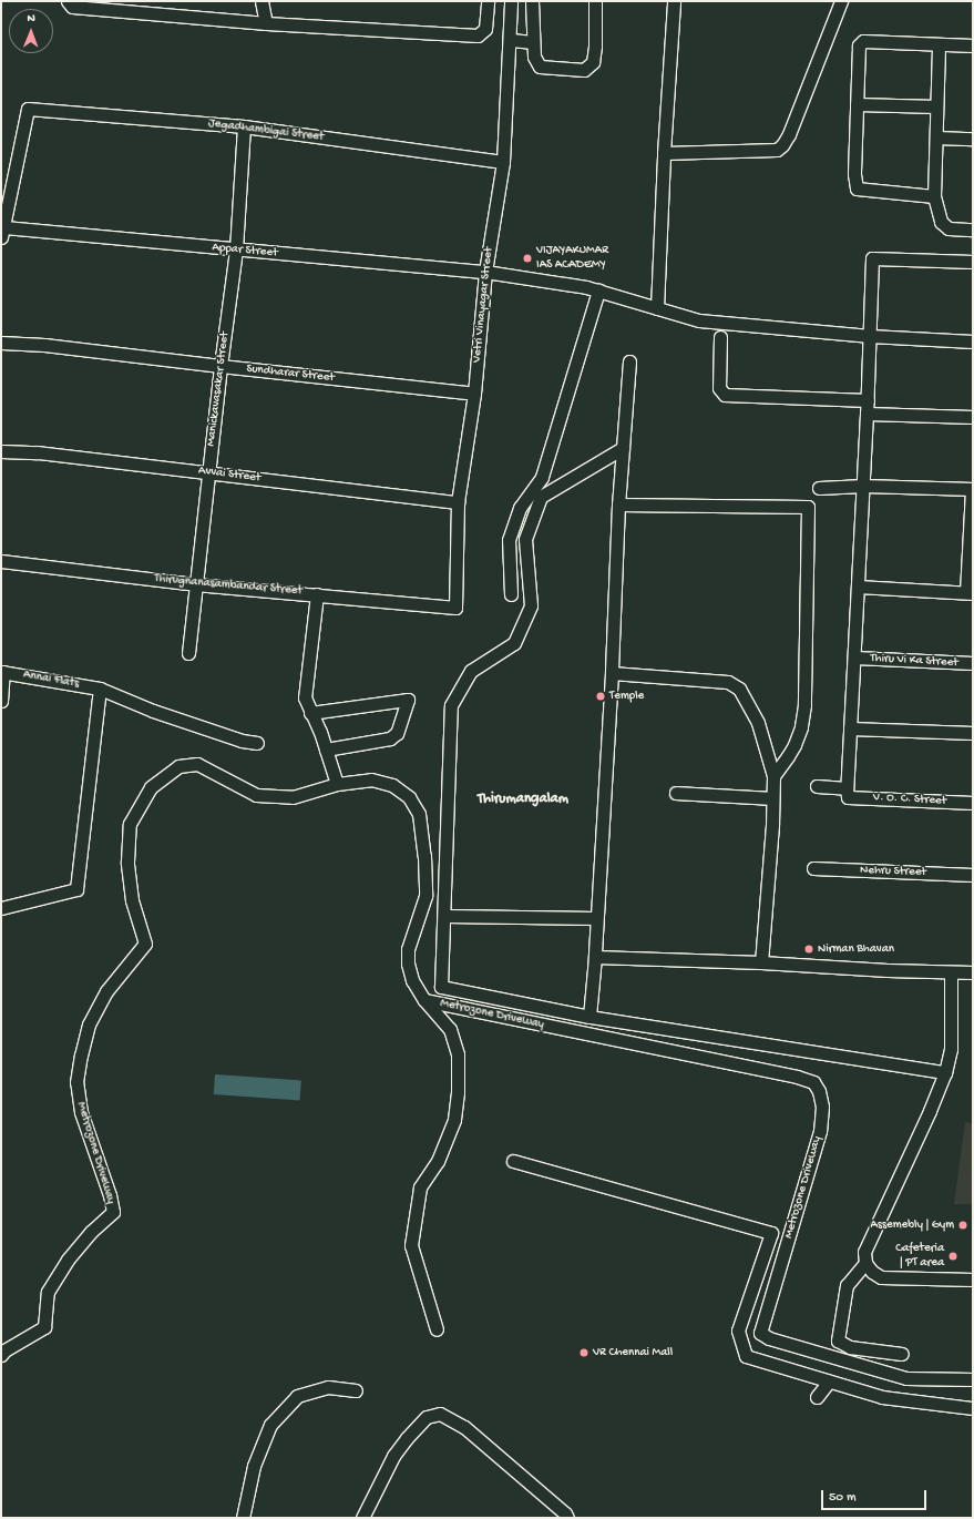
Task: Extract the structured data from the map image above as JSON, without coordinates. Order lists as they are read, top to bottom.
{
  "streets": {
    "street": [
      "Jegadhambigai Street",
      "Appar Street",
      "Vetri Vinayagar Street",
      "Sundharar Street",
      "Manickavasakar Street",
      "Avvai Street",
      "Thirugnanasambandar Street",
      "Thiru Vi Ka Street",
      "Annai Flats",
      "V. O. C. Street",
      "Nehru Street",
      "Metrozone Driveway"
    ]
  },
  "crossings": [
    ["Jegadhambigai Street", "Appar Street"],
    ["Jegadhambigai Street", "Vetri Vinayagar Street"],
    ["Jegadhambigai Street", "Manickavasakar Street"],
    ["Appar Street", "Vetri Vinayagar Street"],
    ["Appar Street", "Manickavasakar Street"],
    ["Vetri Vinayagar Street", "Sundharar Street"],
    ["Vetri Vinayagar Street", "Avvai Street"],
    ["Vetri Vinayagar Street", "Thirugnanasambandar Street"],
    ["Sundharar Street", "Manickavasakar Street"],
    ["Manickavasakar Street", "Avvai Street"],
    ["Manickavasakar Street", "Thirugnanasambandar Street"]
  ],
  "districts": ["Thirumangalam"],
  "places": [
    "VIJAYAKUMAR IAS ACADEMY",
    "Temple",
    "Nirman Bhavan",
    "Assemebly | Gym",
    "Cafeteria | PT area",
    "VR Chennai Mall"
  ],
  "scale_bar": "50 m",
  "north": "top"
}
